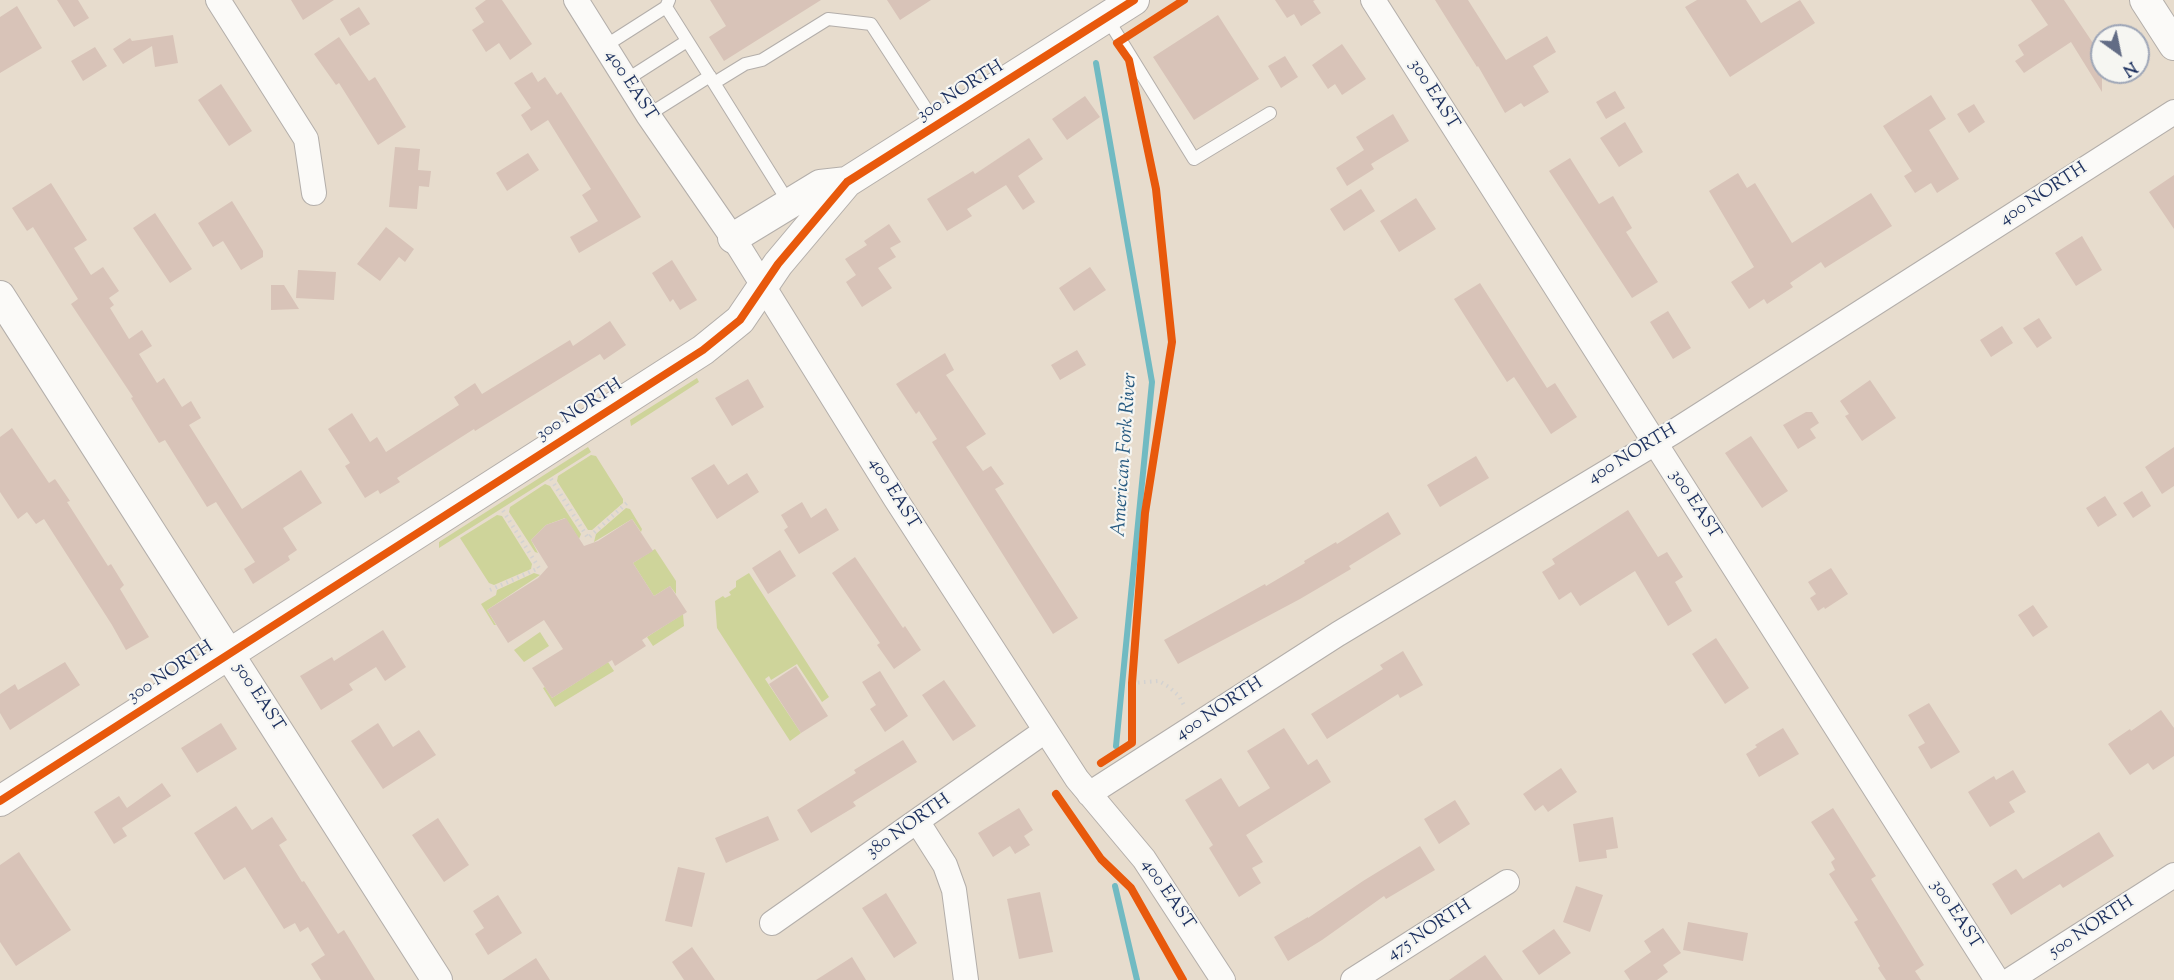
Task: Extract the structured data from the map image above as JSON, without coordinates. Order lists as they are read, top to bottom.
{
  "streets": {
    "street": [
      "400 EAST",
      "300 NORTH",
      "300 EAST",
      "400 NORTH",
      "500 EAST",
      "380 NORTH",
      "500 NORTH",
      "475 NORTH"
    ]
  },
  "crossings": [
    ["400 EAST", "300 NORTH"],
    ["400 EAST", "400 NORTH"],
    ["400 EAST", "380 NORTH"],
    ["300 NORTH", "500 EAST"],
    ["300 EAST", "400 NORTH"]
  ],
  "water": ["American Fork River"],
  "north": "bottom right"
}
